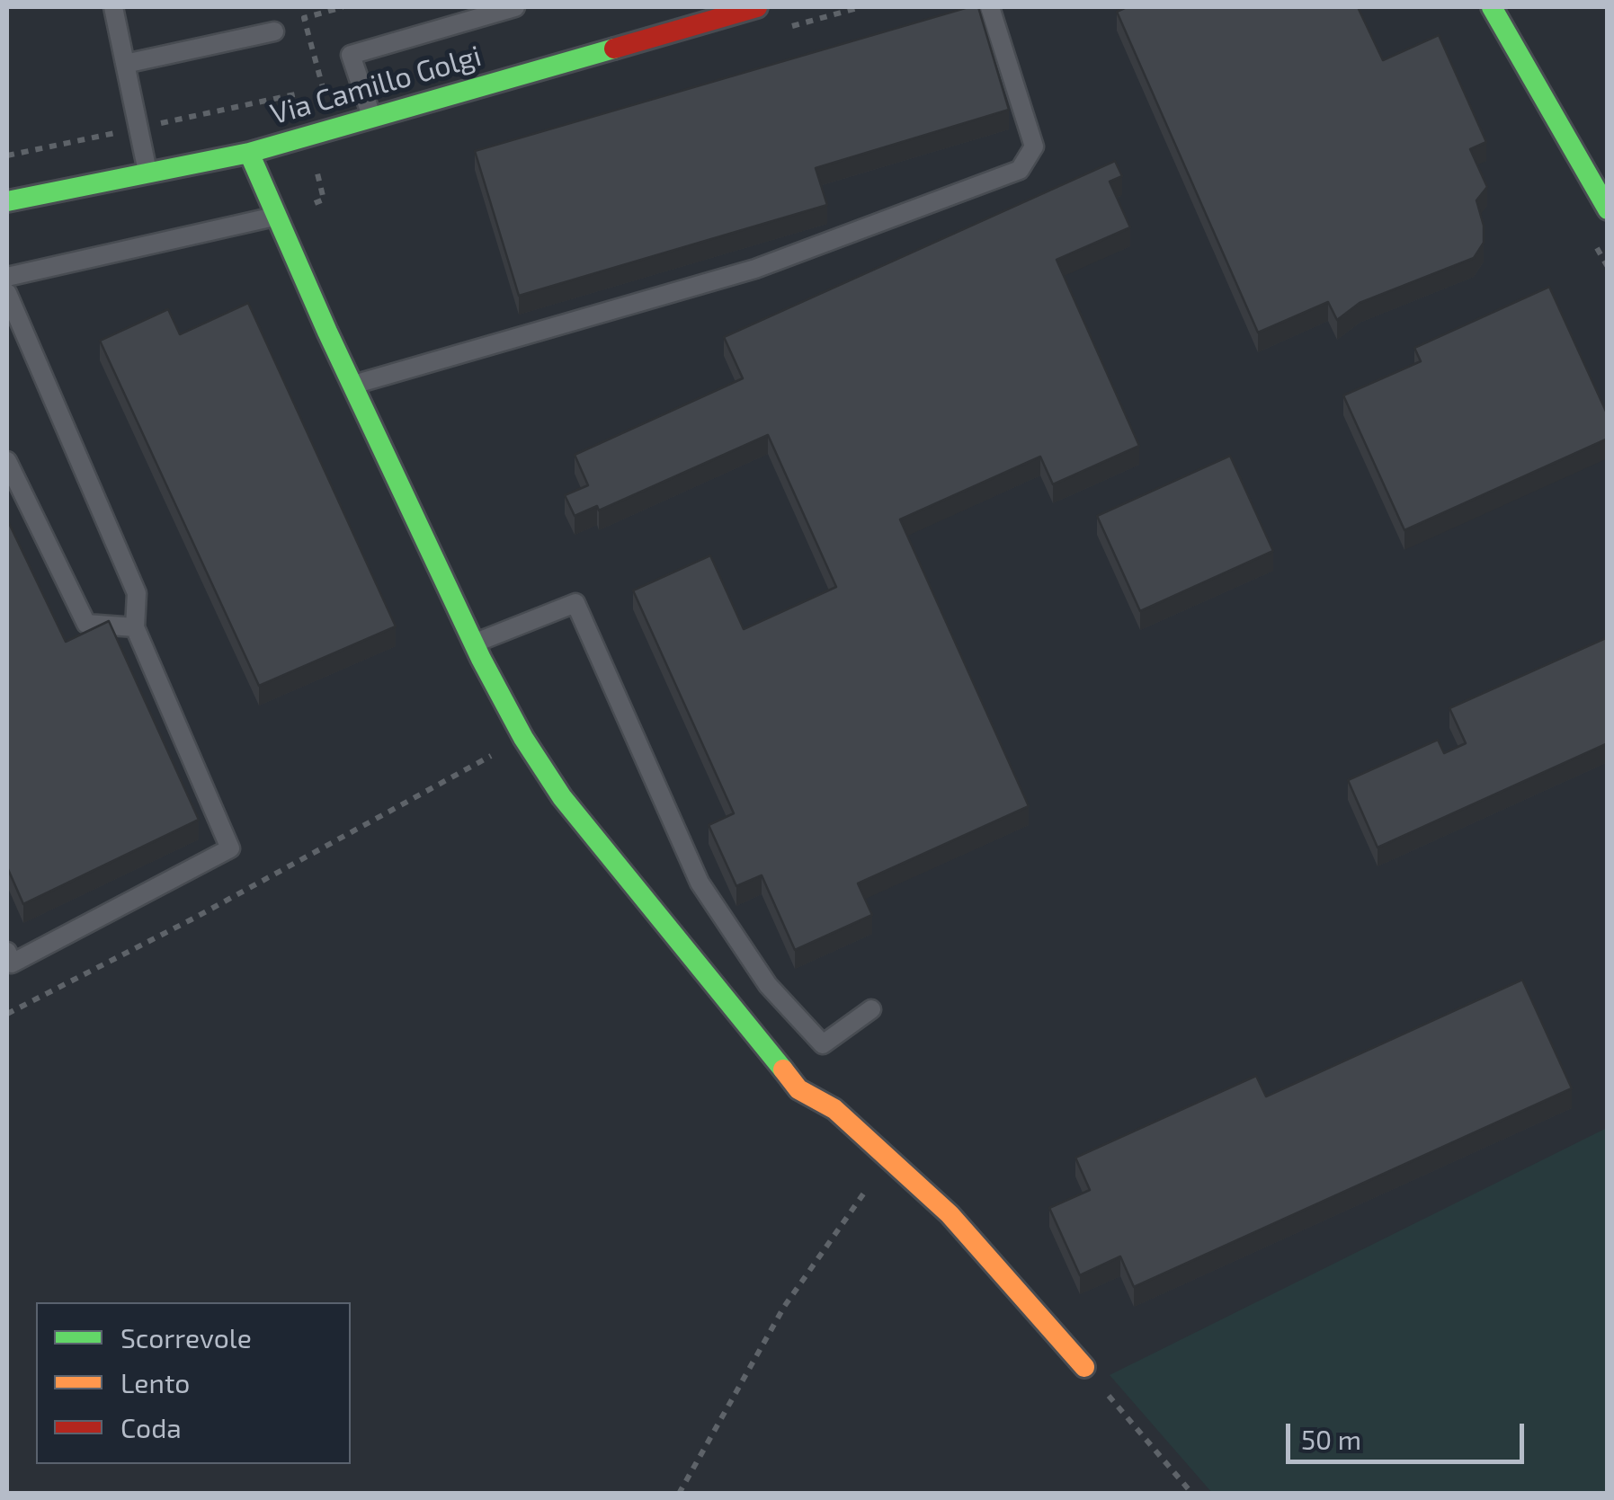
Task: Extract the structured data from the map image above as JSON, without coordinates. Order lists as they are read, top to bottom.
{
  "streets": {
    "street": ["Via Camillo Golgi"]
  },
  "legend": ["Scorrevole", "Lento", "Coda"],
  "scale_bar": "50 m"
}
